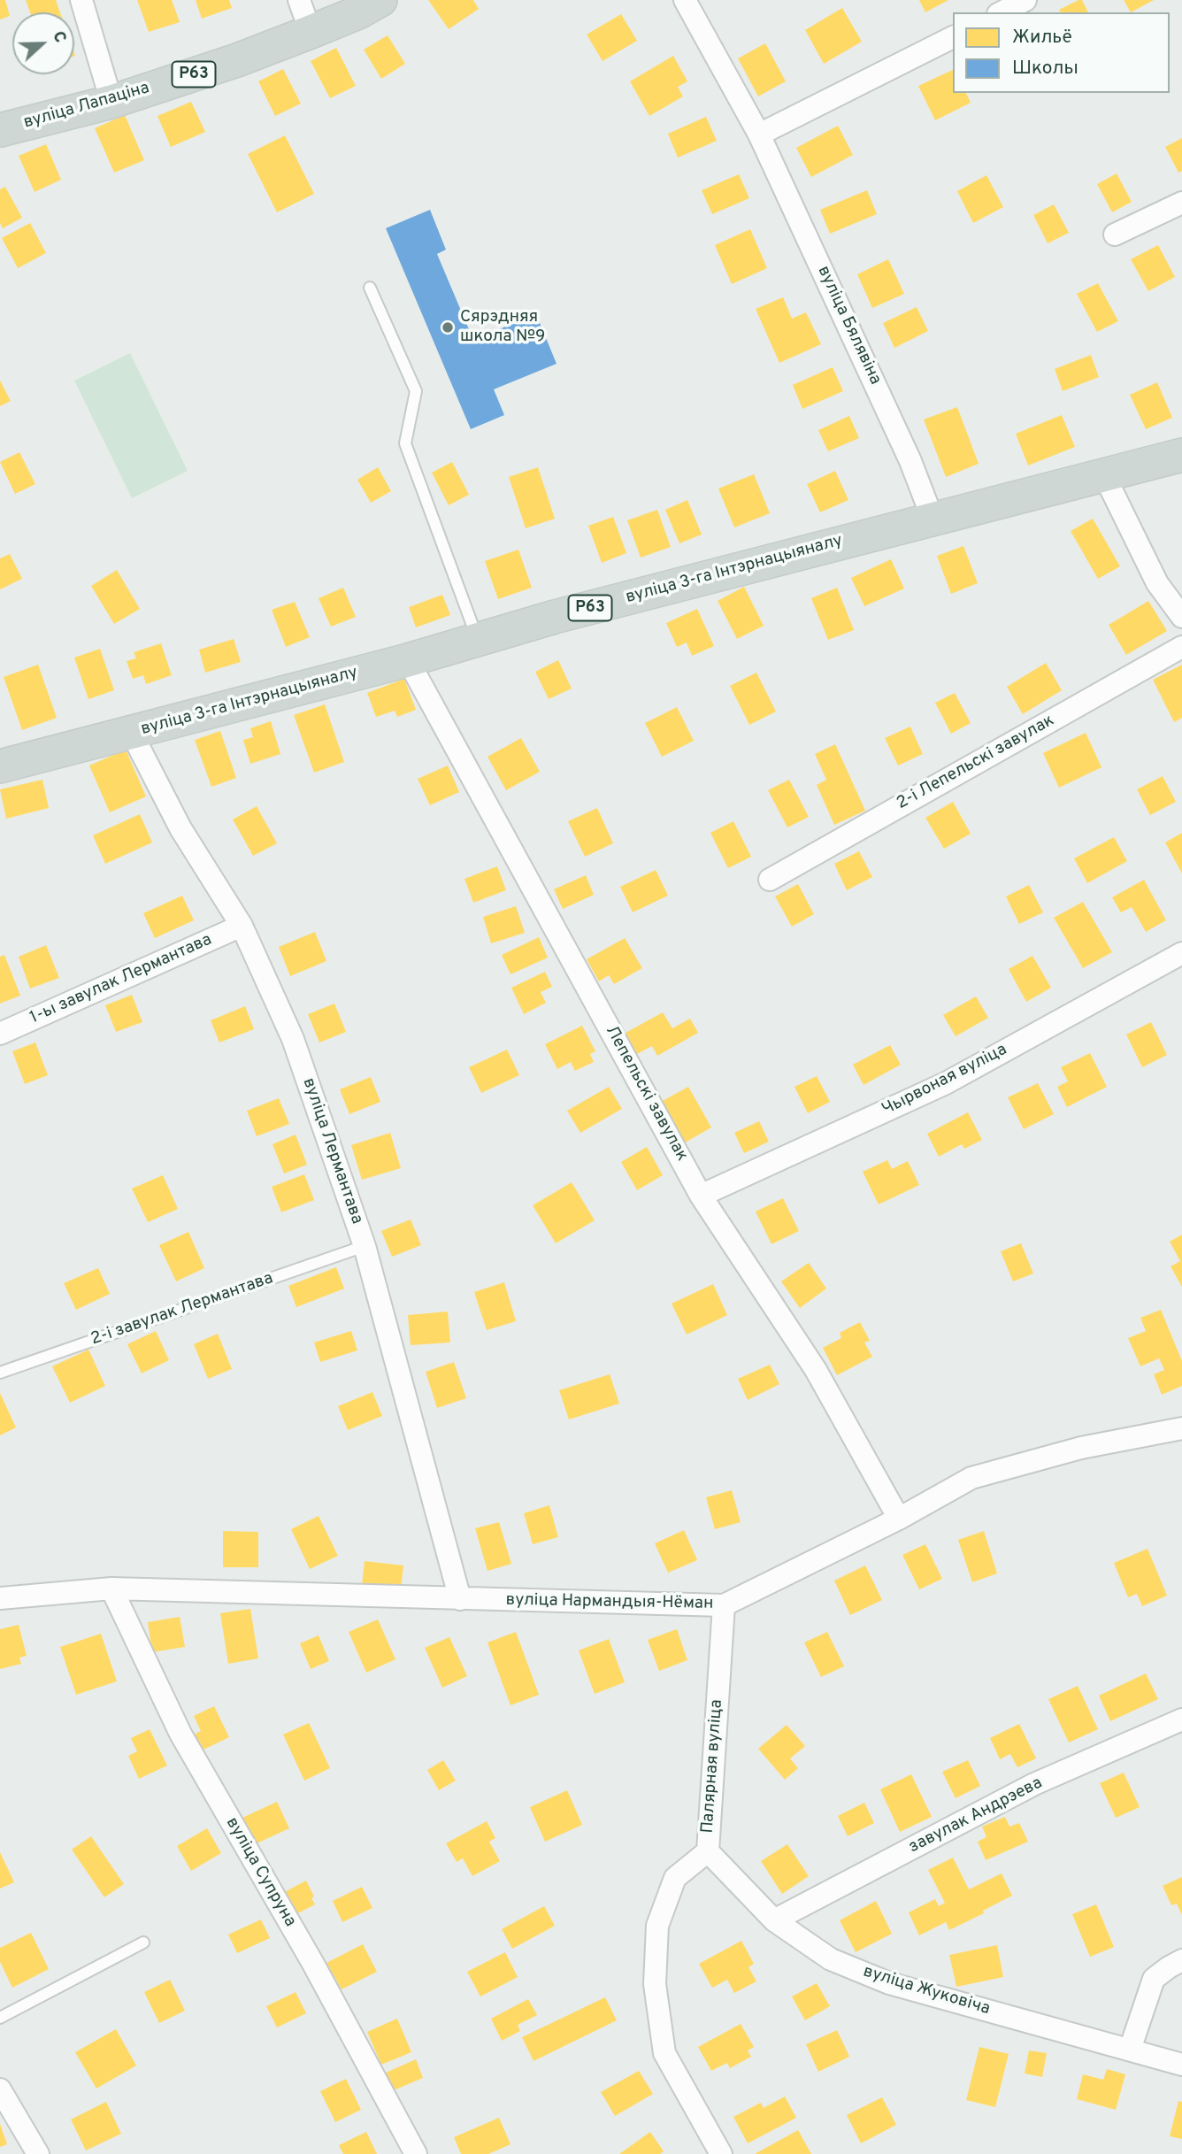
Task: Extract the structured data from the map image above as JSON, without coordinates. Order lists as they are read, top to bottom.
{
  "streets": {
    "main road": ["Р63", "вуліца Лапаціна", "вуліца 3-га Інтэрнацыяналу"],
    "street": [
      "вуліца Бялявіна",
      "2-і Лепельскі завулак",
      "1-ы завулак Лермантава",
      "Чырвоная вуліца",
      "Лепельскі завулак",
      "вуліца Лермантава",
      "вуліца Нармандыя-Нёман",
      "Палярная вуліца",
      "завулак Андрэева",
      "вуліца Супруна",
      "вуліца Жуковіча"
    ],
    "lane": ["2-і завулак Лермантава"]
  },
  "crossings": [
    ["вуліца Бялявіна", "вуліца 3-га Інтэрнацыяналу"],
    ["вуліца 3-га Інтэрнацыяналу", "Лепельскі завулак"],
    ["вуліца 3-га Інтэрнацыяналу", "вуліца Лермантава"],
    ["1-ы завулак Лермантава", "вуліца Лермантава"],
    ["Чырвоная вуліца", "Лепельскі завулак"],
    ["Лепельскі завулак", "вуліца Нармандыя-Нёман"],
    ["вуліца Лермантава", "2-і завулак Лермантава"],
    ["вуліца Лермантава", "вуліца Нармандыя-Нёман"],
    ["вуліца Нармандыя-Нёман", "Палярная вуліца"],
    ["вуліца Нармандыя-Нёман", "вуліца Супруна"],
    ["Палярная вуліца", "вуліца Жуковіча"],
    ["завулак Андрэева", "вуліца Жуковіча"]
  ],
  "places": ["Сярэдняя школа №9"],
  "legend": ["Жильё", "Школы"],
  "north": "right"
}
